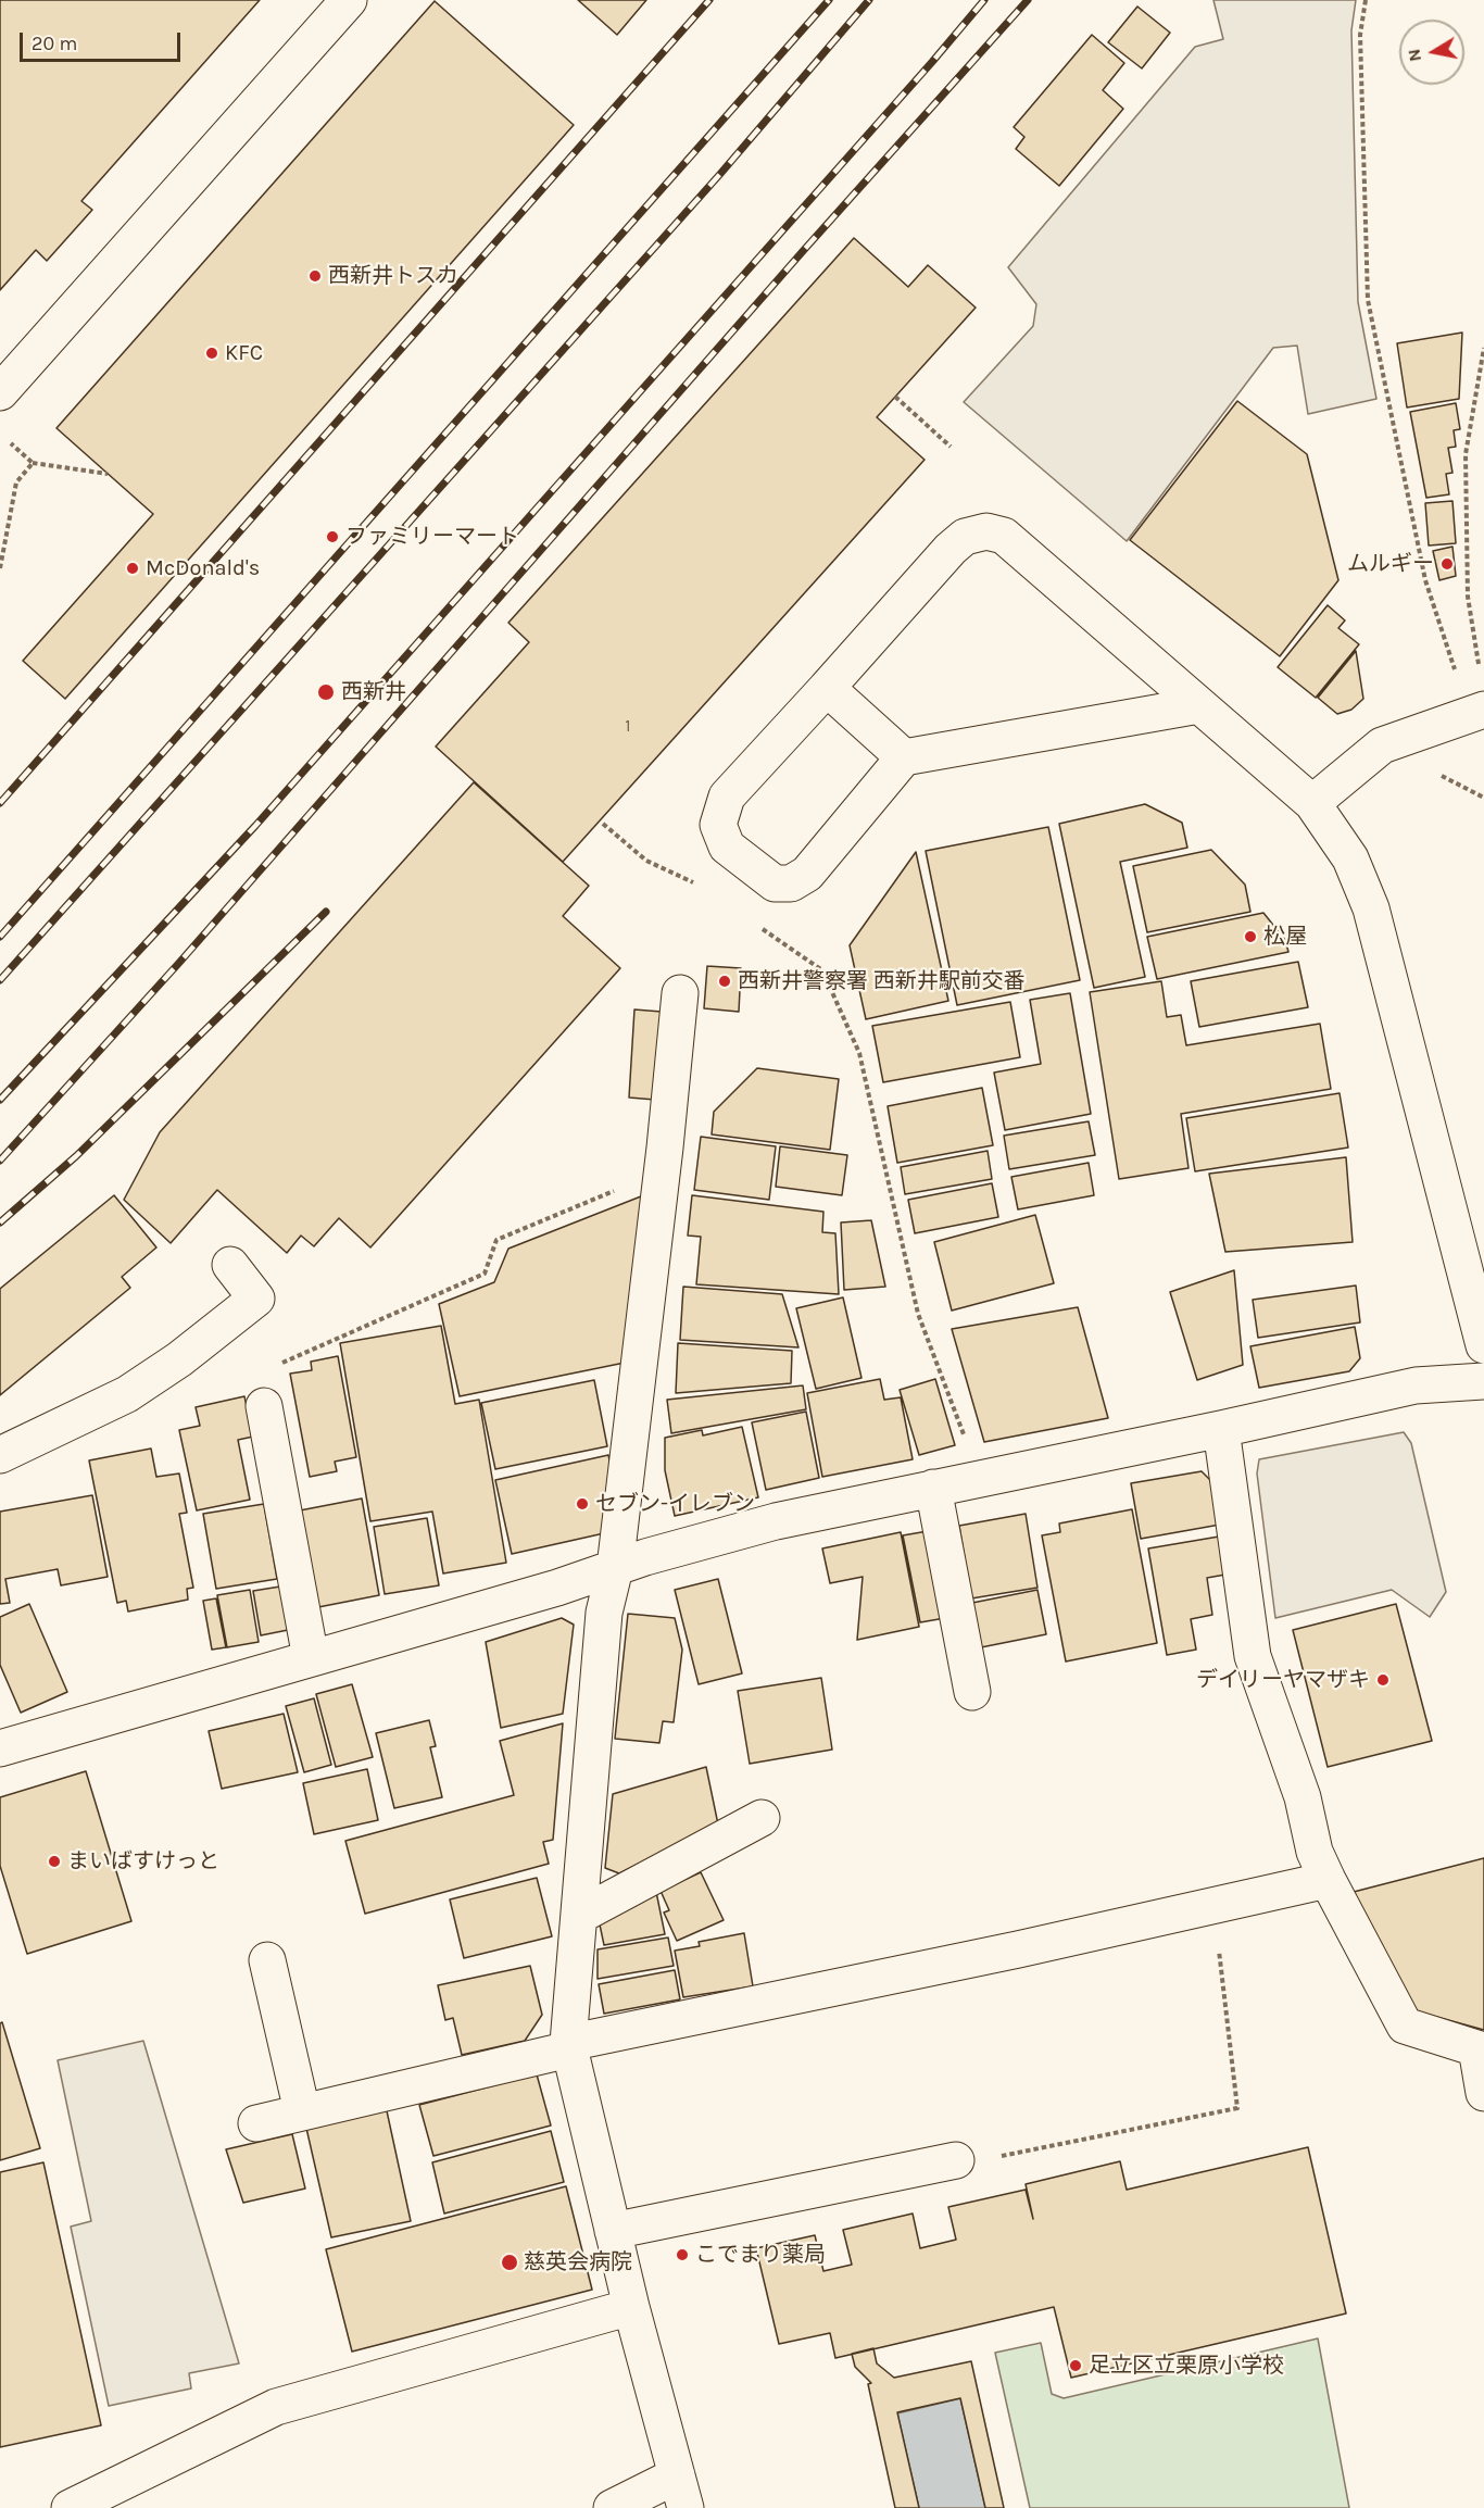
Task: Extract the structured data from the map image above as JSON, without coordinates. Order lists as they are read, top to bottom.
{
  "places": [
    "西新井トスカ",
    "KFC",
    "ファミリーマート",
    "ムルギー",
    "McDonald's",
    "西新井",
    "松屋",
    "西新井警察署 西新井駅前交番",
    "セブン-イレブン",
    "デイリーヤマザキ",
    "まいばすけっと",
    "こでまり薬局",
    "慈英会病院",
    "足立区立栗原小学校"
  ],
  "house_numbers": ["1"],
  "scale_bar": "20 m",
  "north": "left"
}
